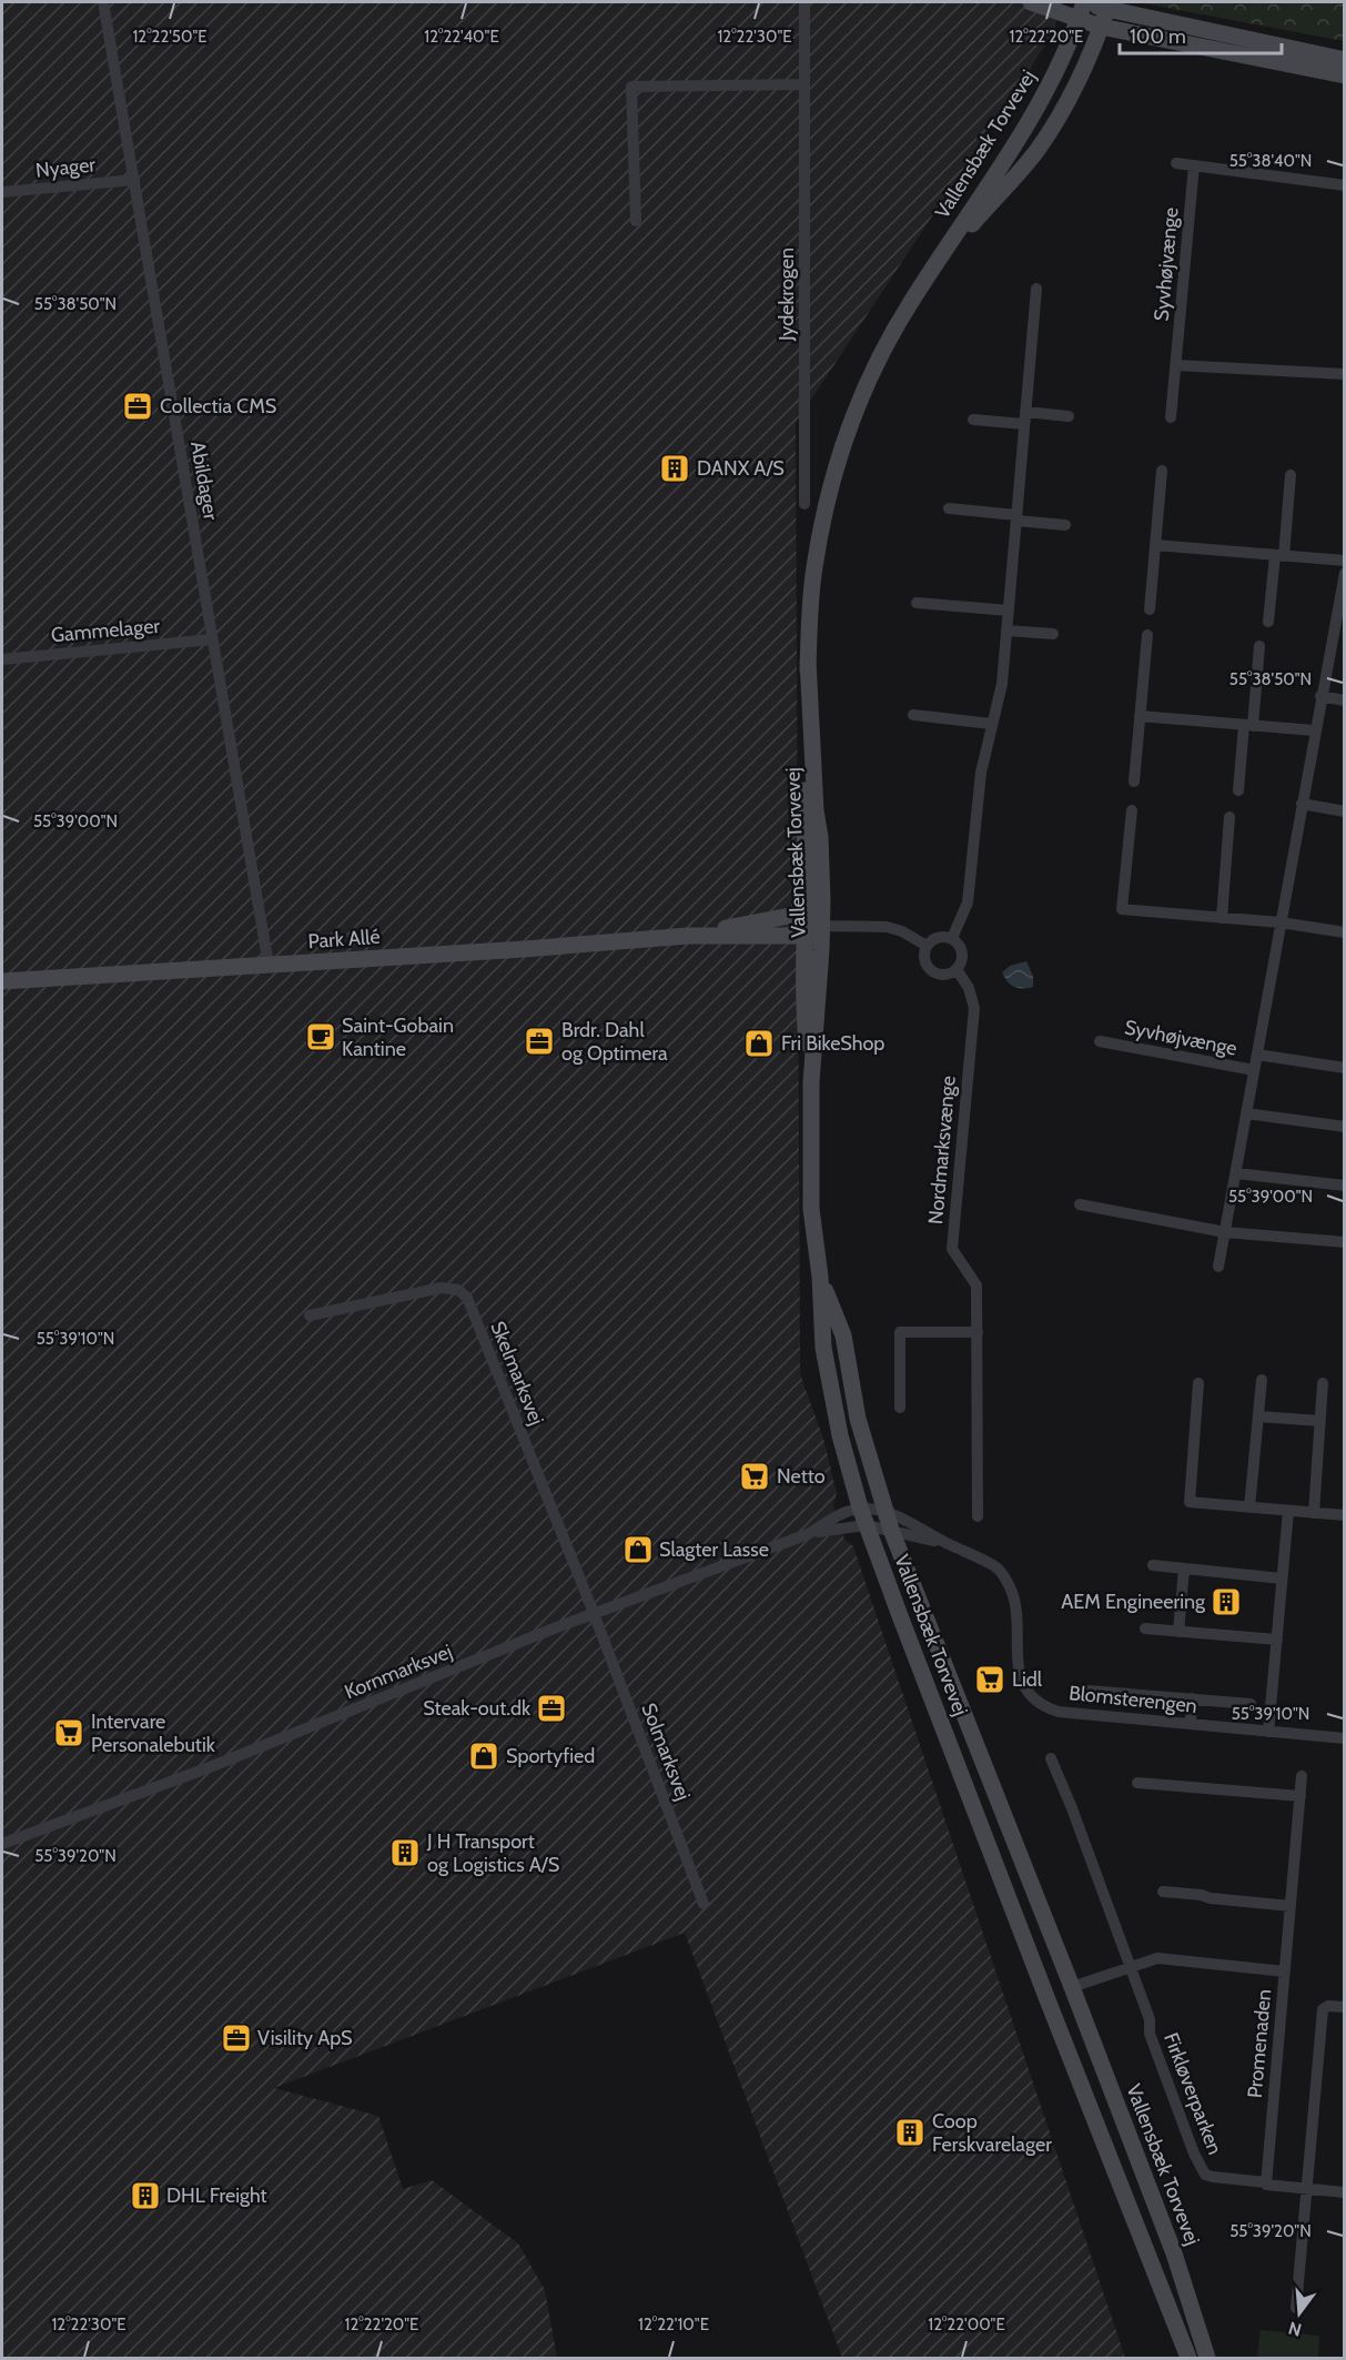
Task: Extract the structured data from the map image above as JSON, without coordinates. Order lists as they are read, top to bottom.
{
  "streets": {
    "street": [
      "Vallensbæk Torvevej",
      "Nyager",
      "Syvhøjvænge",
      "Jydekrogen",
      "Abildager",
      "Gammelager",
      "Park Allé",
      "Nordmarksvænge",
      "Skelmarksvej",
      "Kornmarksvej",
      "Blomsterengen",
      "Solmarksvej",
      "Promenaden",
      "Firkløverparken"
    ]
  },
  "crossings": [
    ["Vallensbæk Torvevej", "Park Allé"],
    ["Vallensbæk Torvevej", "Kornmarksvej"],
    ["Vallensbæk Torvevej", "Blomsterengen"],
    ["Nyager", "Abildager"],
    ["Abildager", "Gammelager"],
    ["Abildager", "Park Allé"],
    ["Skelmarksvej", "Kornmarksvej"],
    ["Skelmarksvej", "Solmarksvej"],
    ["Kornmarksvej", "Blomsterengen"],
    ["Kornmarksvej", "Solmarksvej"],
    ["Promenaden", "Firkløverparken"]
  ],
  "places": {
    "office": [
      "Collectia CMS",
      "Brdr. Dahl og Optimera",
      "Steak-out.dk",
      "Visility ApS"
    ],
    "building": [
      "DANX A/S",
      "AEM Engineering",
      "J H Transport og Logistics A/S",
      "Coop Ferskvarelager",
      "DHL Freight"
    ],
    "cafe": ["Saint-Gobain Kantine"],
    "shop": ["Fri BikeShop", "Slagter Lasse", "Sportyfied"],
    "supermarket": ["Netto", "Lidl", "Intervare Personalebutik"]
  },
  "scale_bar": "100 m",
  "north": "bottom",
  "coordinates": [
    "12°22'50\"E",
    "12°22'40\"E",
    "12°22'30\"E",
    "12°22'20\"E",
    "55°38'40\"N",
    "55°38'50\"N",
    "55°39'00\"N",
    "55°39'10\"N",
    "55°39'20\"N",
    "12°22'10\"E",
    "12°22'00\"E"
  ]
}
